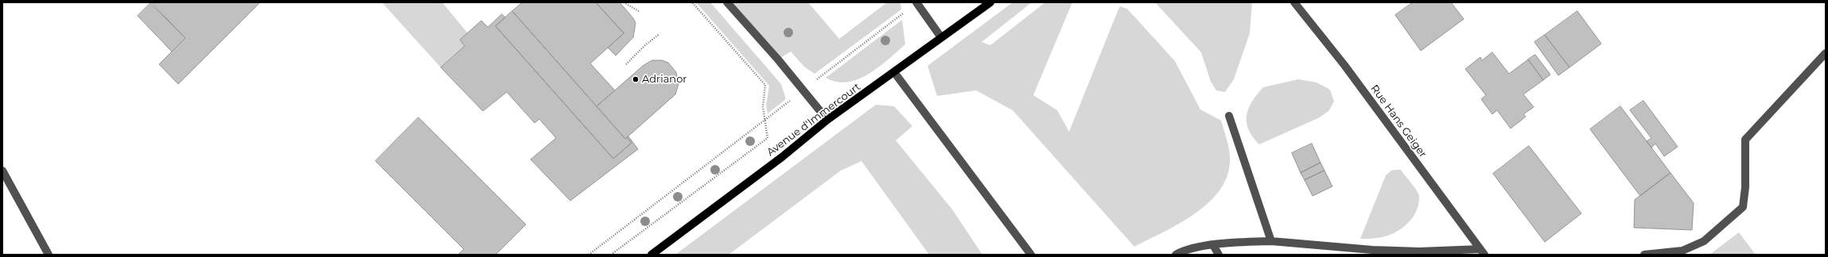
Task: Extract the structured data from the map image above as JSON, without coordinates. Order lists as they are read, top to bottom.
{
  "streets": {
    "main road": ["Avenue d'Immercourt"],
    "street": ["Rue Hans Geiger"]
  },
  "places": ["Adrianor"]
}
